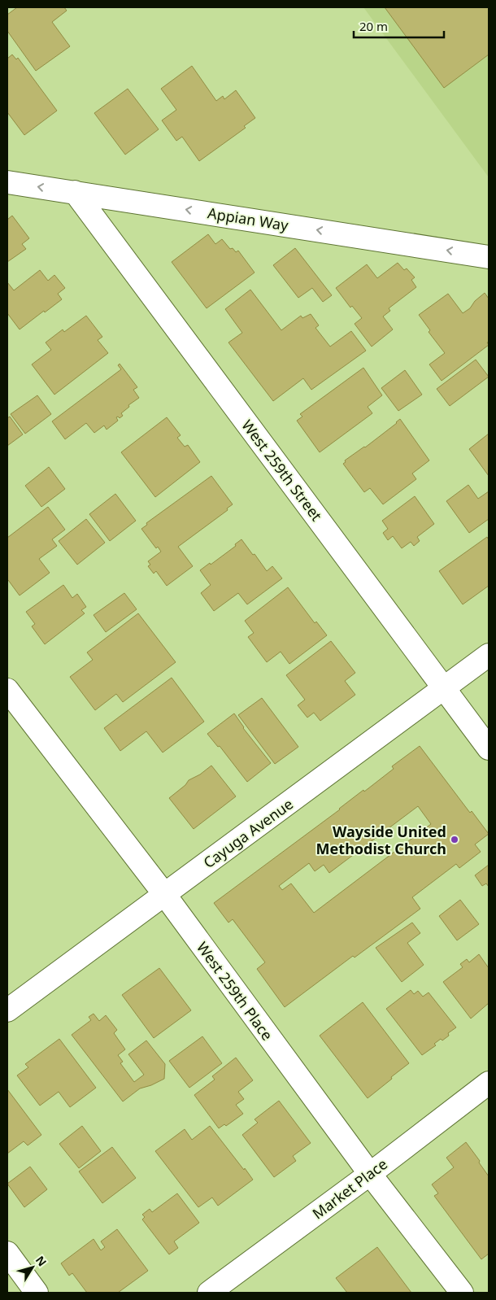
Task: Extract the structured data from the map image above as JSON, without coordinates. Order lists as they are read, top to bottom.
{
  "streets": {
    "street": [
      "Appian Way",
      "West 259th Street",
      "Cayuga Avenue",
      "West 259th Place",
      "Market Place"
    ]
  },
  "crossings": [
    ["Appian Way", "West 259th Street"],
    ["West 259th Street", "Cayuga Avenue"],
    ["Cayuga Avenue", "West 259th Place"],
    ["West 259th Place", "Market Place"]
  ],
  "one_way": ["Appian Way"],
  "places": ["Wayside United Methodist Church"],
  "scale_bar": "20 m",
  "north": "top right"
}
